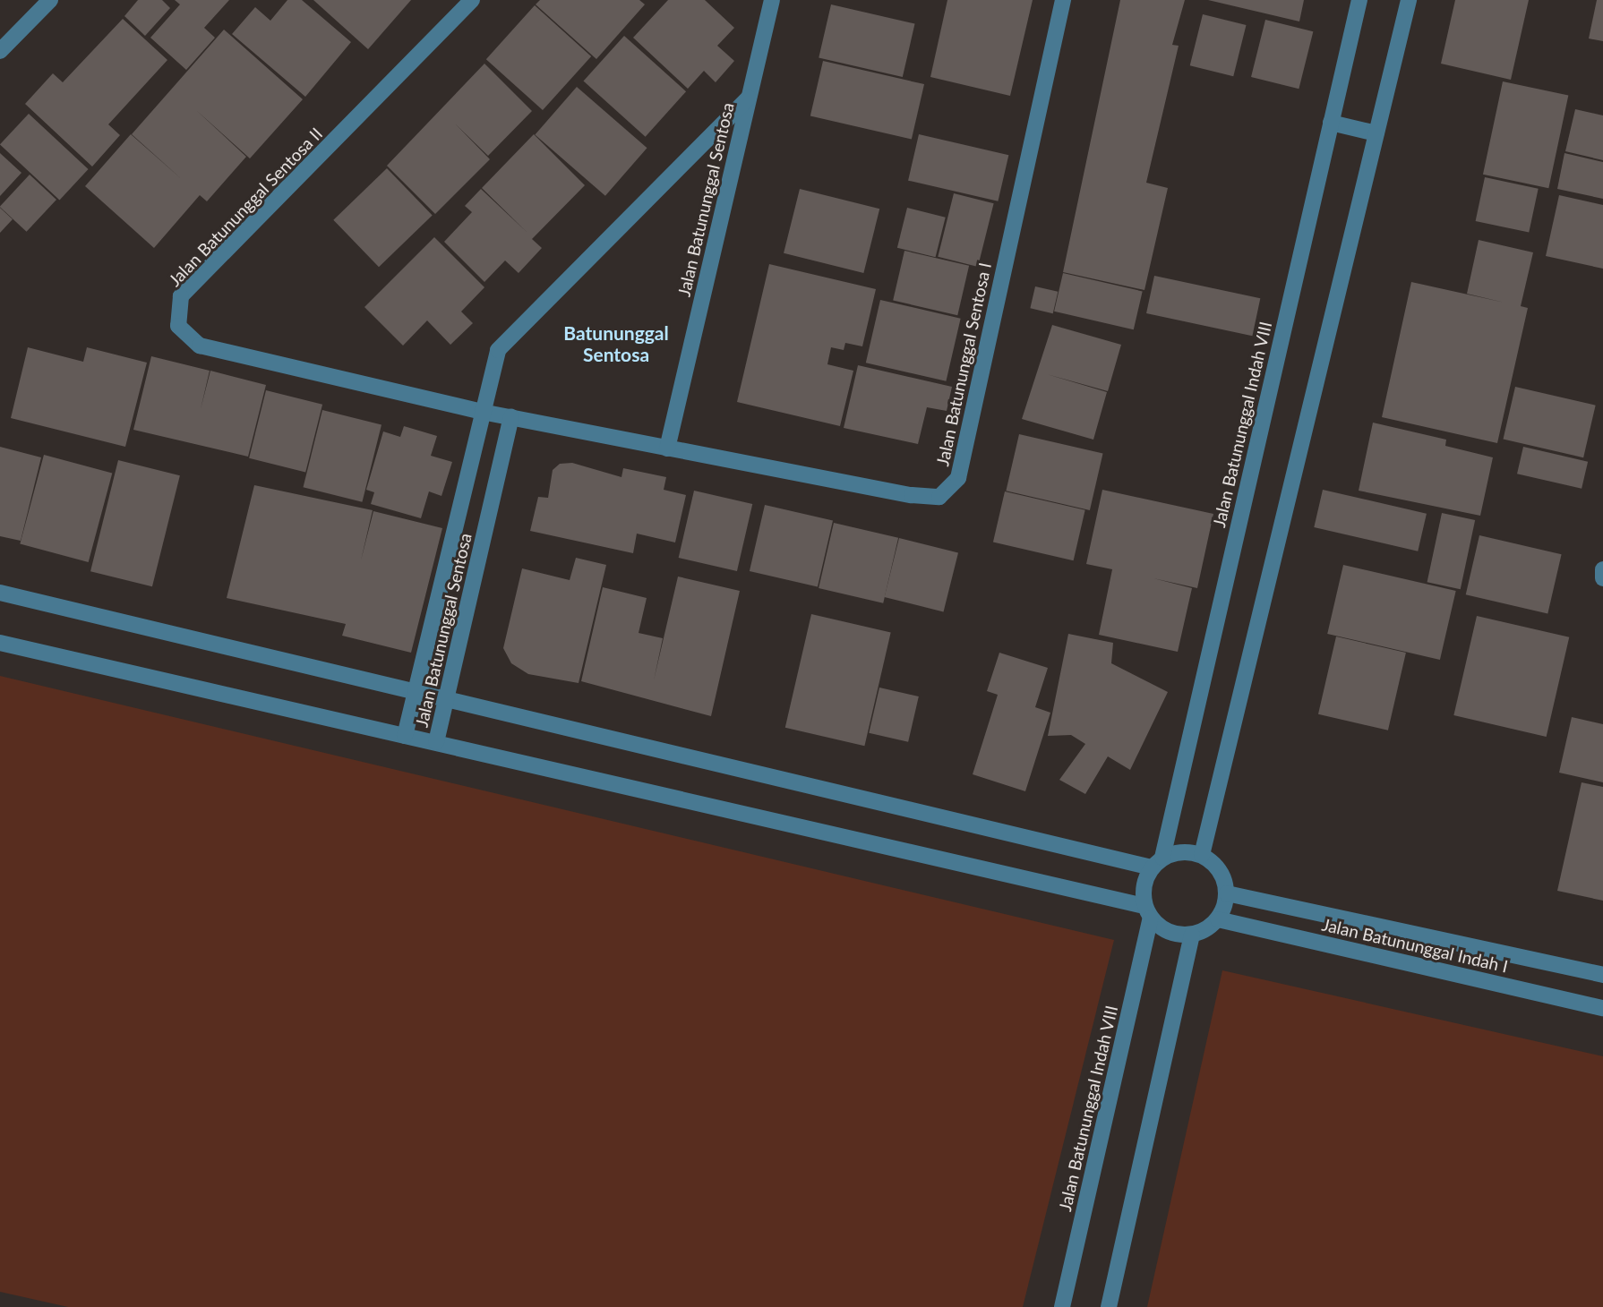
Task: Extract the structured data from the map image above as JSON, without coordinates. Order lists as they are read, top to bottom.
{
  "streets": {
    "street": [
      "Jalan Batununggal Sentosa",
      "Jalan Batununggal Sentosa II",
      "Jalan Batununggal Sentosa I",
      "Jalan Batununggal Indah VIII",
      "Jalan Batununggal Indah I"
    ]
  },
  "crossings": [
    ["Jalan Batununggal Sentosa", "Jalan Batununggal Sentosa II"],
    ["Jalan Batununggal Sentosa", "Jalan Batununggal Sentosa I"],
    ["Jalan Batununggal Indah VIII", "Jalan Batununggal Indah I"]
  ],
  "districts": ["Batununggal Sentosa"]
}
